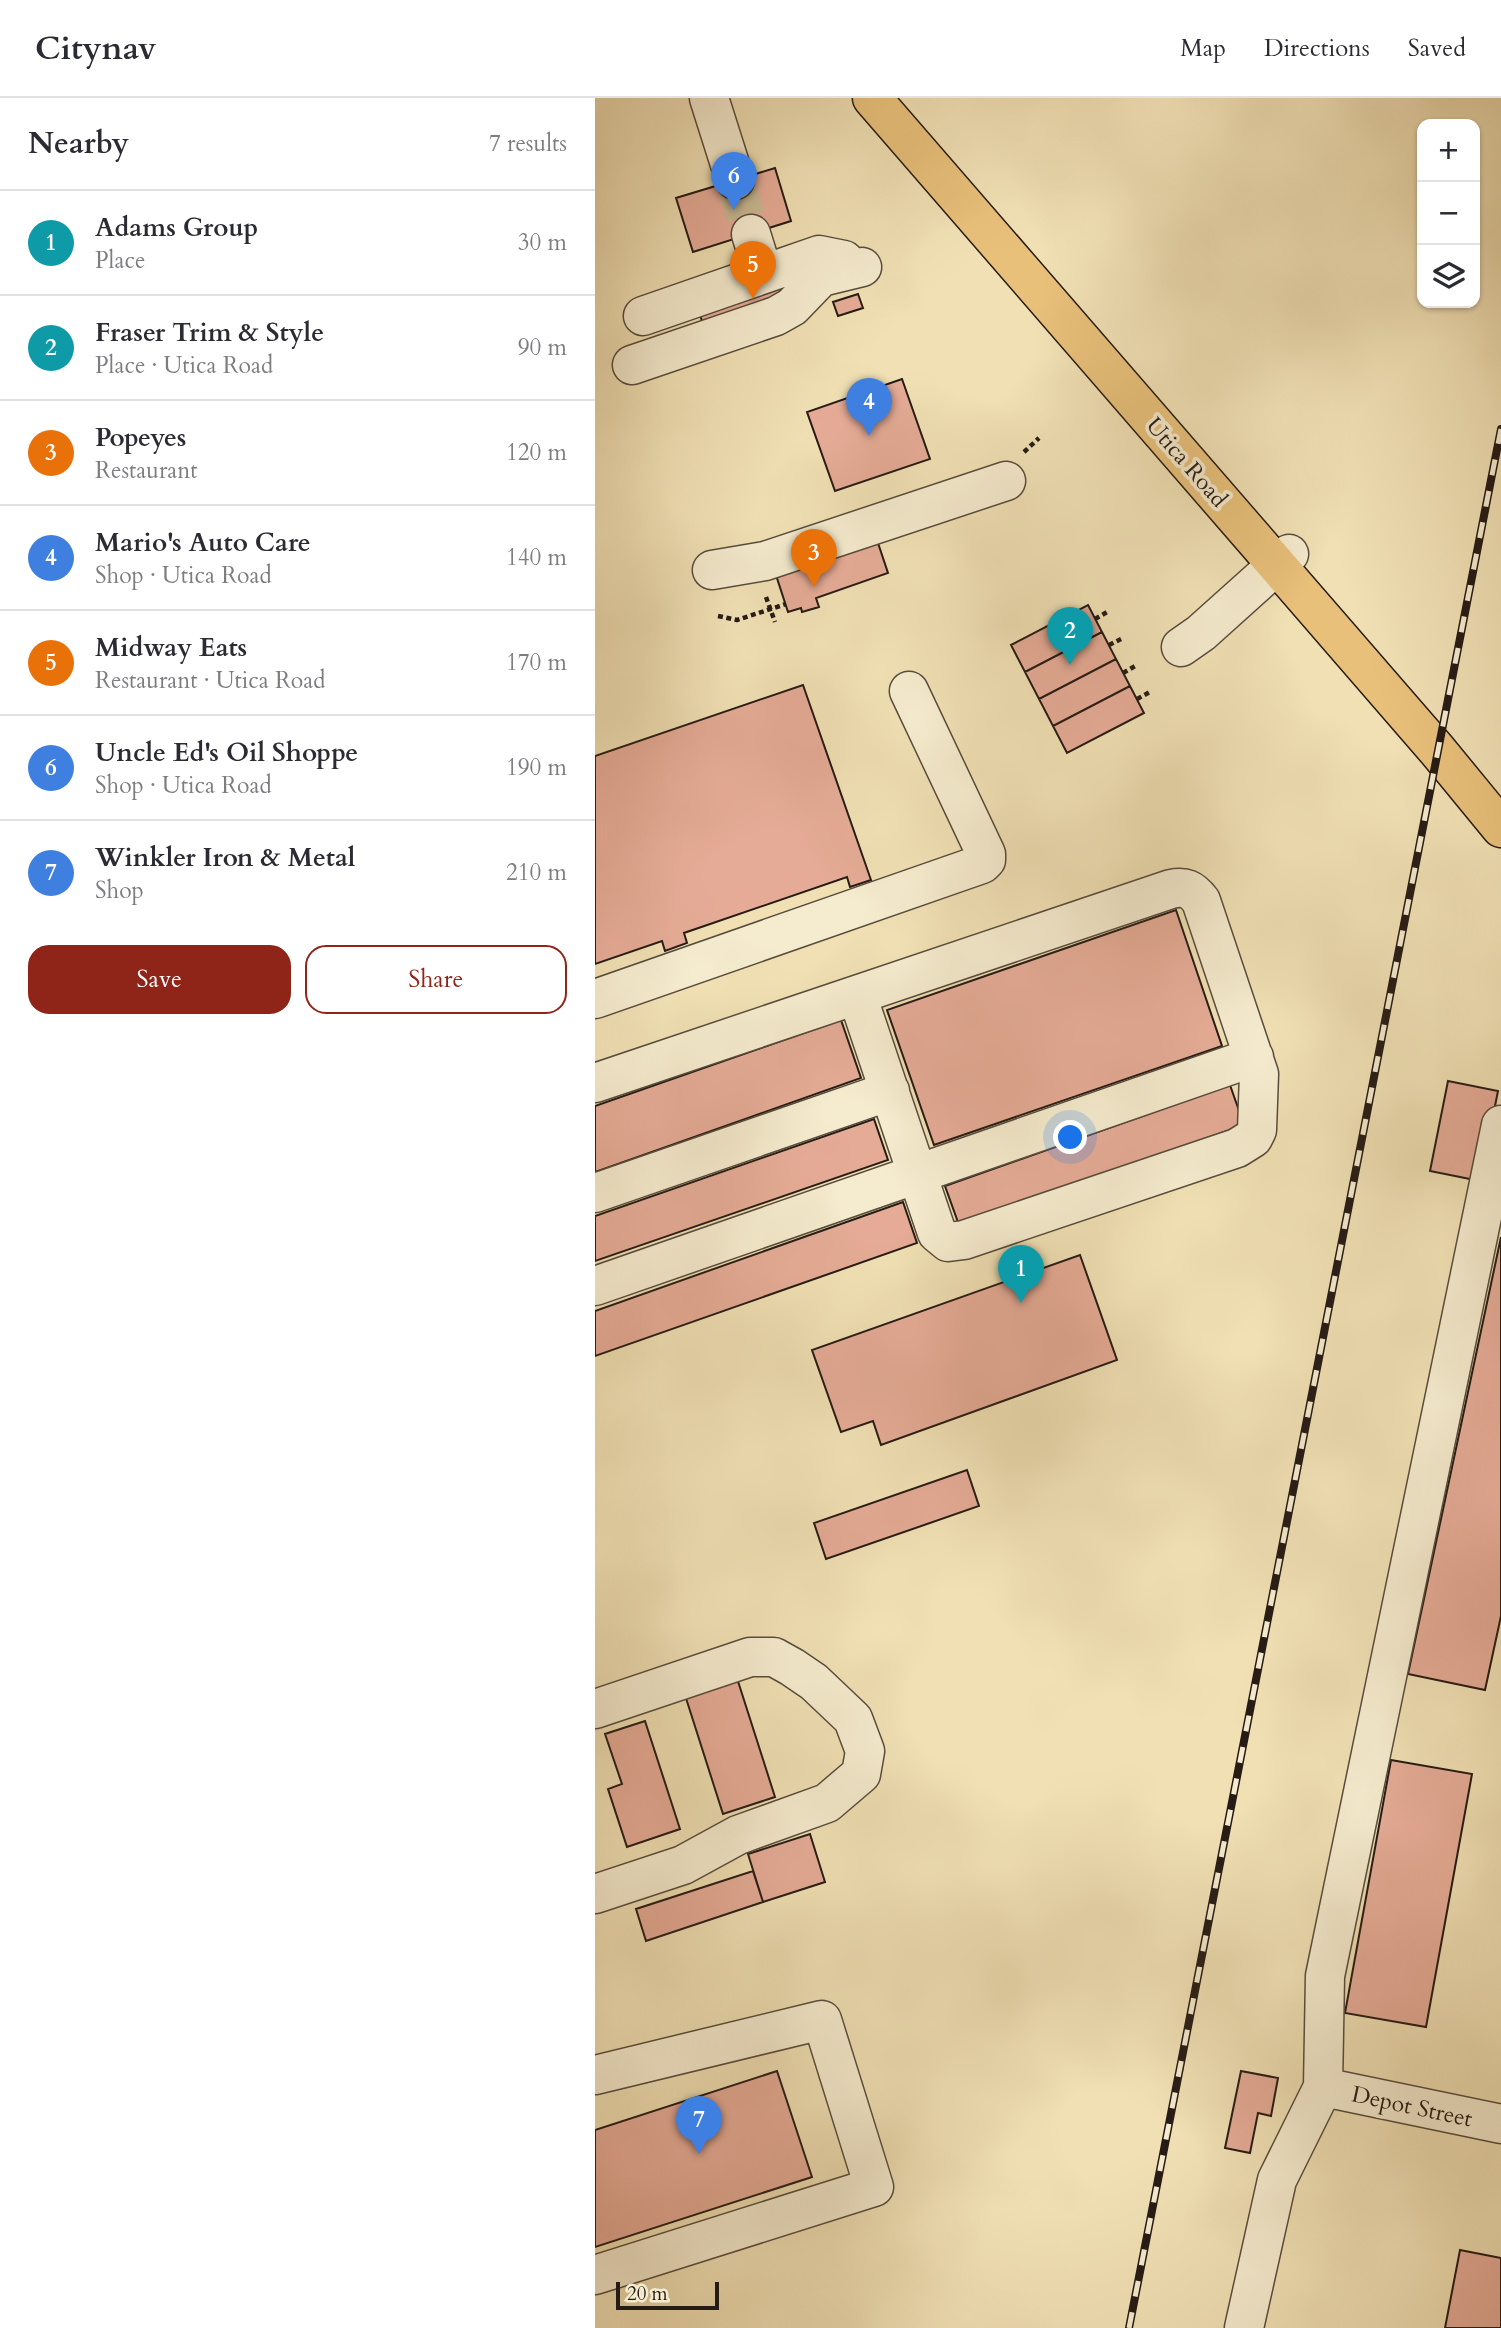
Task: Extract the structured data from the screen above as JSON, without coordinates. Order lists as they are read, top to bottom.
{
  "streets": {
    "main road": ["Utica Road"],
    "lane": ["Depot Street"]
  },
  "scale_bar": "20 m",
  "page": {
    "header": "Citynav",
    "nav": ["Map", "Directions", "Saved"],
    "heading": ["Nearby", "7 results"],
    "map_buttons": ["+", "−"],
    "pins": [
      "6",
      "5",
      "4",
      "3",
      "2",
      "1",
      "7"
    ],
    "list": [
      {
        "mark": "1",
        "name": "Adams Group",
        "note": "Place",
        "value": "30 m"
      },
      {
        "mark": "2",
        "name": "Fraser Trim & Style",
        "note": "Place · Utica Road",
        "value": "90 m"
      },
      {
        "mark": "3",
        "name": "Popeyes",
        "note": "Restaurant",
        "value": "120 m"
      },
      {
        "mark": "4",
        "name": "Mario's Auto Care",
        "note": "Shop · Utica Road",
        "value": "140 m"
      },
      {
        "mark": "5",
        "name": "Midway Eats",
        "note": "Restaurant · Utica Road",
        "value": "170 m"
      },
      {
        "mark": "6",
        "name": "Uncle Ed's Oil Shoppe",
        "note": "Shop · Utica Road",
        "value": "190 m"
      },
      {
        "mark": "7",
        "name": "Winkler Iron & Metal",
        "note": "Shop",
        "value": "210 m"
      }
    ],
    "buttons": ["Save", "Share"],
    "scale": "20 m"
  }
}
